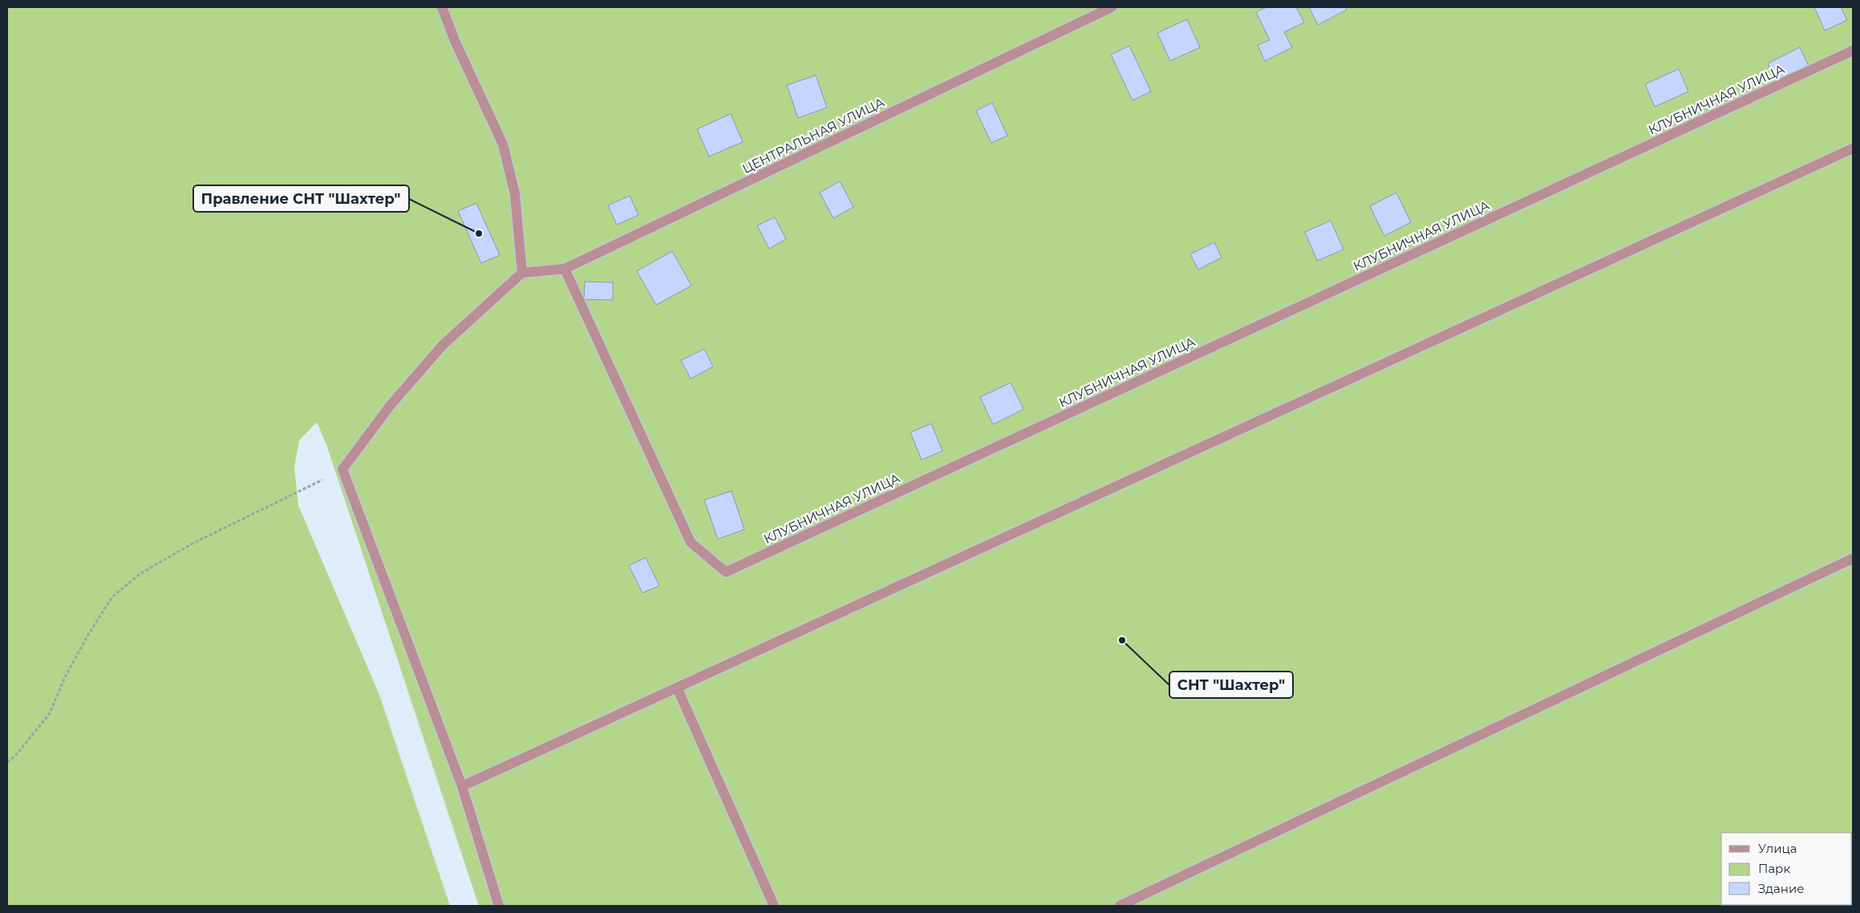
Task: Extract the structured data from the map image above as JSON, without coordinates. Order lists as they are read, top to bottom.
{
  "streets": {
    "lane": ["КЛУБНИЧНАЯ УЛИЦА", "ЦЕНТРАЛЬНАЯ УЛИЦА"]
  },
  "crossings": [
    ["КЛУБНИЧНАЯ УЛИЦА", "ЦЕНТРАЛЬНАЯ УЛИЦА"]
  ],
  "places": ["Правление СНТ \"Шахтер\"", "СНТ \"Шахтер\""],
  "legend": ["Улица", "Парк", "Здание"]
}
